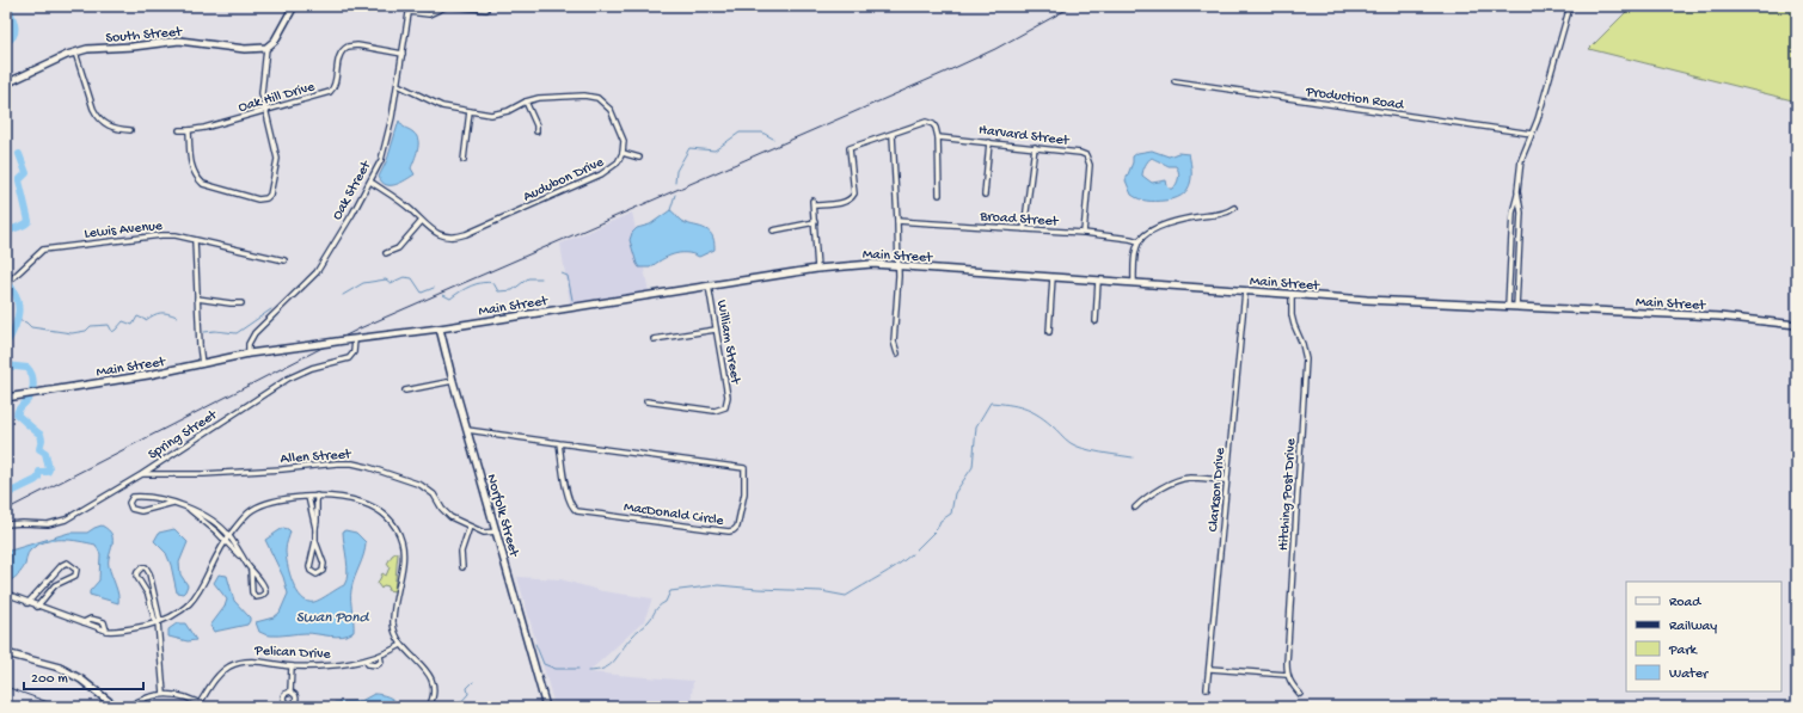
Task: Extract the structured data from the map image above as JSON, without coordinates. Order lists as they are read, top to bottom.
{
  "streets": {
    "main road": ["South Street", "Main Street", "Norfolk Street"],
    "street": [
      "Oak Hill Drive",
      "Production Road",
      "Harvard Street",
      "Audubon Drive",
      "Oak Street",
      "Broad Street",
      "Lewis Avenue",
      "William Street",
      "Spring Street",
      "Allen Street",
      "Clarkson Drive",
      "Hitching Post Drive",
      "MacDonald Circle",
      "Pelican Drive"
    ]
  },
  "crossings": [
    ["Oak Hill Drive", "Oak Street"],
    ["Harvard Street", "Broad Street"],
    ["Audubon Drive", "Oak Street"],
    ["Oak Street", "Main Street"],
    ["Main Street", "William Street"],
    ["Main Street", "Spring Street"],
    ["Main Street", "Clarkson Drive"],
    ["Main Street", "Hitching Post Drive"],
    ["Main Street", "Norfolk Street"],
    ["Spring Street", "Allen Street"],
    ["Allen Street", "Norfolk Street"],
    ["MacDonald Circle", "Norfolk Street"]
  ],
  "water": ["Swan Pond"],
  "legend": [
    "Road",
    "Railway",
    "Park",
    "Water"
  ],
  "scale_bar": "200 m"
}
